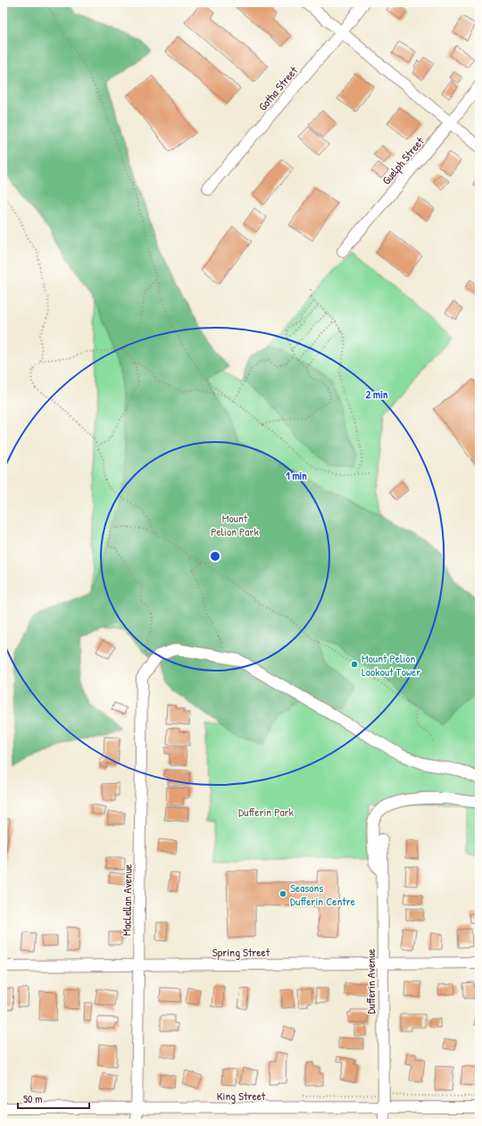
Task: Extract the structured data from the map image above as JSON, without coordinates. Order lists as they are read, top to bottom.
{
  "streets": {
    "street": [
      "Gotha Street",
      "Guelph Street",
      "MacLellan Avenue",
      "Spring Street",
      "Dufferin Avenue",
      "King Street"
    ]
  },
  "crossings": [
    ["MacLellan Avenue", "Spring Street"],
    ["MacLellan Avenue", "King Street"],
    ["Spring Street", "Dufferin Avenue"],
    ["Dufferin Avenue", "King Street"]
  ],
  "parks": ["Mount Pelion Park", "Dufferin Park"],
  "places": ["Mount Pelion Lookout Tower", "Seasons Dufferin Centre"],
  "scale_bar": "50 m",
  "rings": ["2 min", "1 min"]
}
